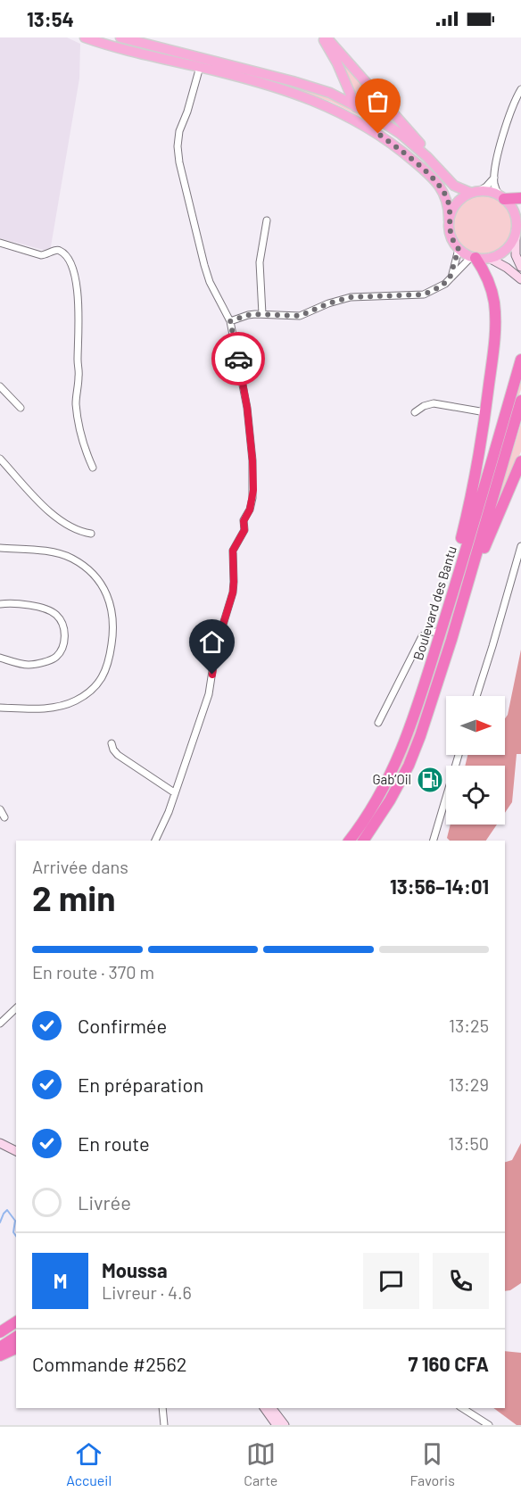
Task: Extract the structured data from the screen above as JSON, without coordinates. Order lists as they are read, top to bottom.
{
  "streets": {
    "highway": ["Boulevard des Bantu"]
  },
  "places": {
    "fuel station": ["Gab’Oil"]
  },
  "north": "right",
  "page": {
    "status": "13:54",
    "heading": ["2 min", "Arrivée dans", "13:56–14:01"],
    "panel": [
      "Moussa",
      "Livreur · 4.6",
      "Commande #2562",
      "7 160 CFA"
    ],
    "bar": "En route · 370 m",
    "list": [
      ["Confirmée", "13:25"],
      ["En préparation", "13:29"],
      ["En route", "13:50"],
      "Livrée"
    ],
    "round": "M",
    "tabs": ["Accueil", "Carte", "Favoris"]
  }
}
